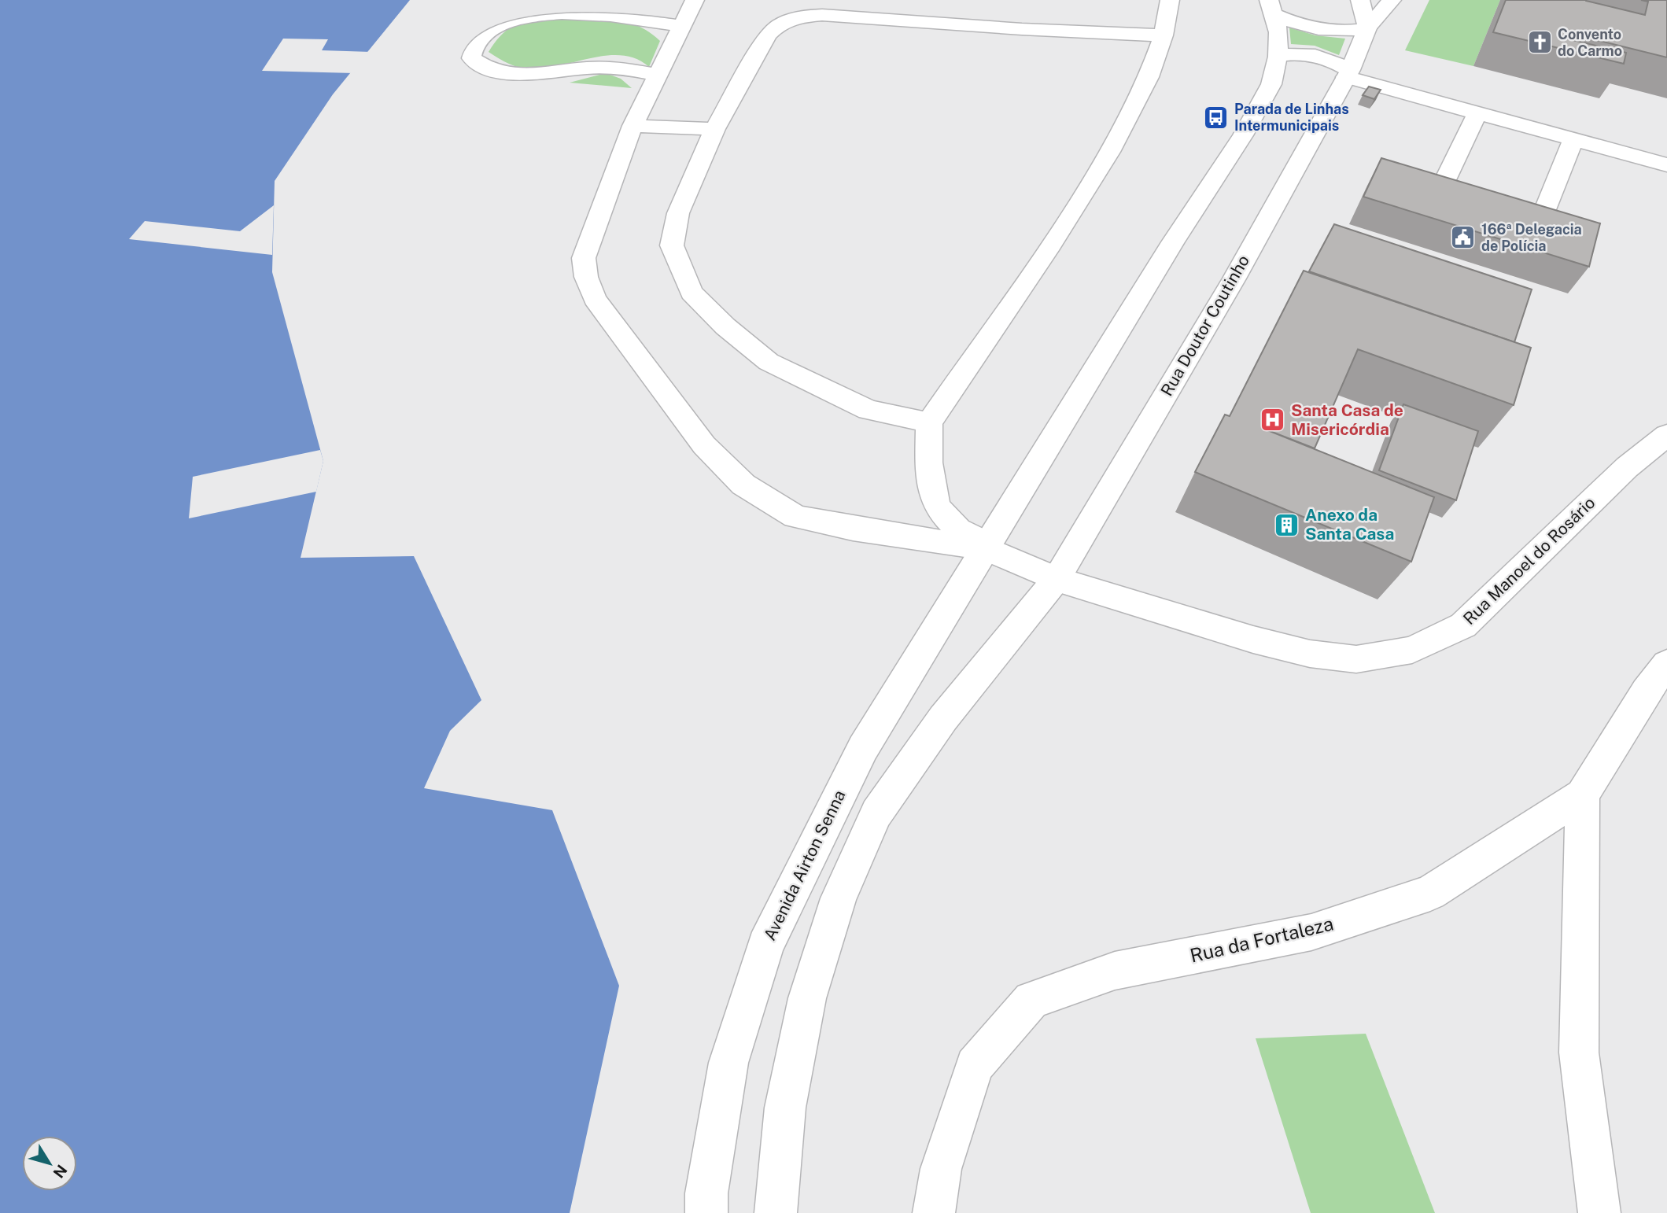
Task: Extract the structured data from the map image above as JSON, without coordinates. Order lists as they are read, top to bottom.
{
  "streets": {
    "main road": [
      "Rua Doutor Coutinho",
      "Rua Manoel do Rosário",
      "Avenida Airton Senna",
      "Rua da Fortaleza"
    ]
  },
  "crossings": [
    ["Rua Doutor Coutinho", "Rua Manoel do Rosário"],
    ["Rua Manoel do Rosário", "Avenida Airton Senna"]
  ],
  "places": {
    "church": ["Convento do Carmo"],
    "bus stop": ["Parada de Linhas Intermunicipais"],
    "public building": ["166ª Delegacia de Polícia"],
    "hospital": ["Santa Casa de Misericórdia"],
    "building": ["Anexo da Santa Casa"]
  },
  "north": "bottom right"
}
